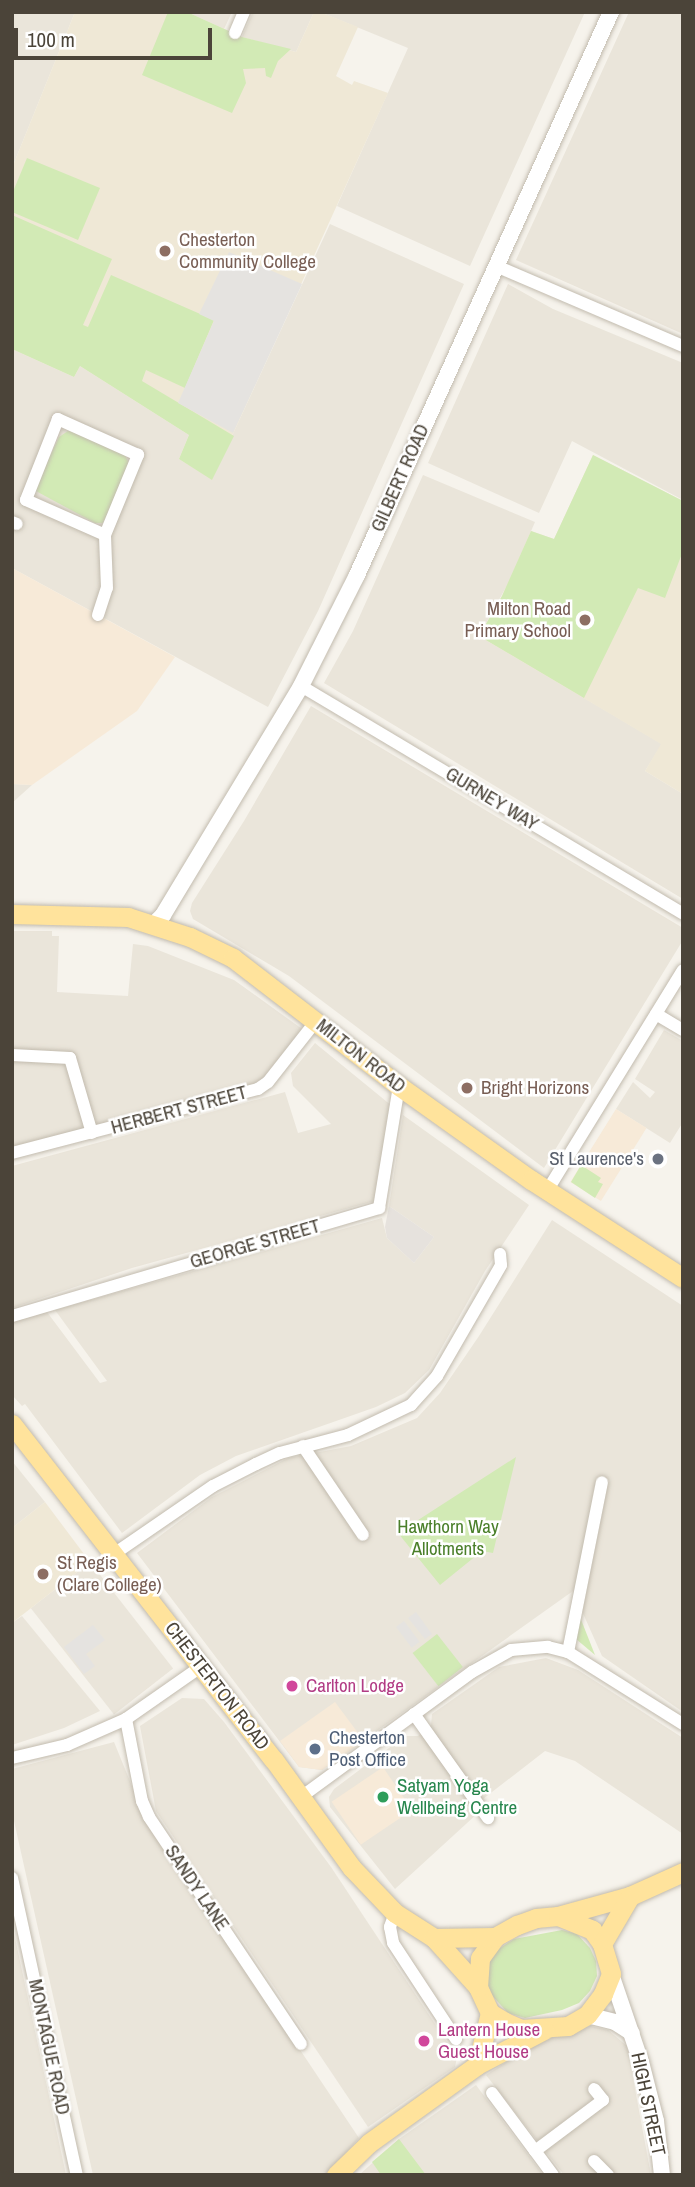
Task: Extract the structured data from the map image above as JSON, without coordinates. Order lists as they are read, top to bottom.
{
  "streets": {
    "main road": ["MILTON ROAD", "CHESTERTON ROAD"],
    "street": [
      "GILBERT ROAD",
      "GURNEY WAY",
      "HERBERT STREET",
      "GEORGE STREET",
      "SANDY LANE",
      "MONTAGUE ROAD",
      "HIGH STREET"
    ]
  },
  "crossings": [
    ["GILBERT ROAD", "GURNEY WAY"],
    ["GILBERT ROAD", "MILTON ROAD"],
    ["MILTON ROAD", "HERBERT STREET"],
    ["MILTON ROAD", "GEORGE STREET"],
    ["CHESTERTON ROAD", "HIGH STREET"]
  ],
  "parks": ["Hawthorn Way Allotments"],
  "places": [
    "Chesterton Community College",
    "Milton Road Primary School",
    "Bright Horizons",
    "St Laurence's",
    "St Regis (Clare College)",
    "Carlton Lodge",
    "Chesterton Post Office",
    "Satyam Yoga Wellbeing Centre",
    "Lantern House Guest House"
  ],
  "scale_bar": "100 m"
}
